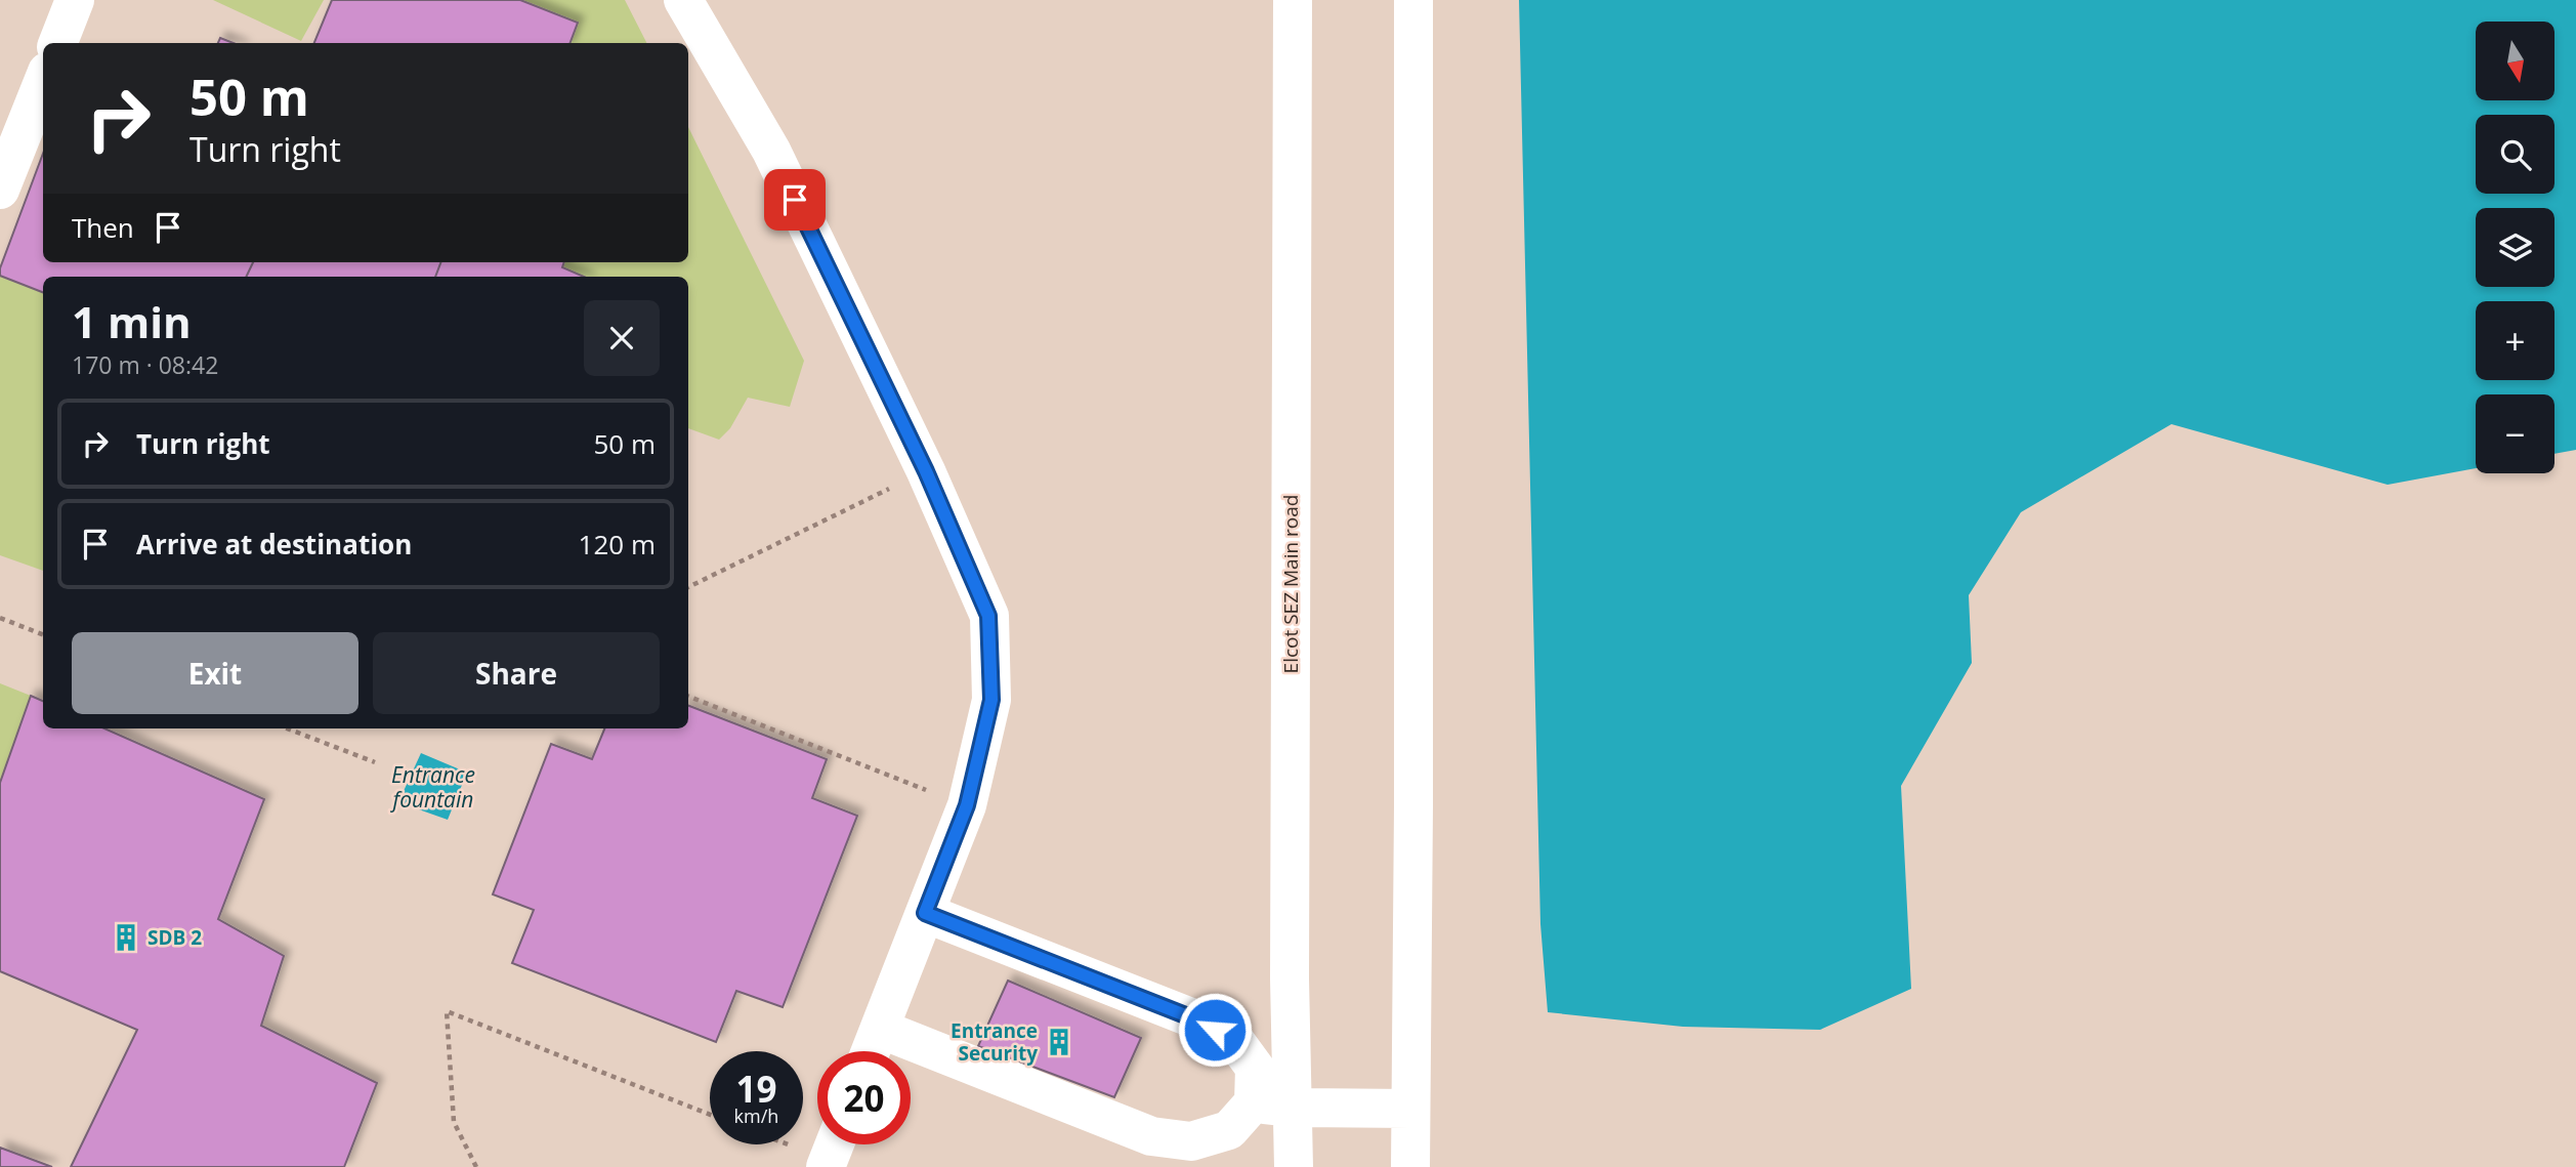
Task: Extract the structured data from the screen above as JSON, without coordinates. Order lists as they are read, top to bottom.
{
  "streets": {
    "street": ["Elcot SEZ Main road"]
  },
  "water": ["Entrance fountain"],
  "places": {
    "building": ["SDB 2", "Entrance Security"]
  },
  "north": "bottom",
  "page": {
    "map_buttons": ["+", "−"],
    "turn": ["50 m", "Turn right"],
    "then": "Then",
    "heading": ["1 min", "170 m · 08:42"],
    "list": [
      {
        "name": "Turn right",
        "value": "50 m"
      },
      {
        "name": "Arrive at destination",
        "value": "120 m"
      }
    ],
    "buttons": ["Exit", "Share"],
    "speed": "19 km/h",
    "limit": "20"
  }
}
